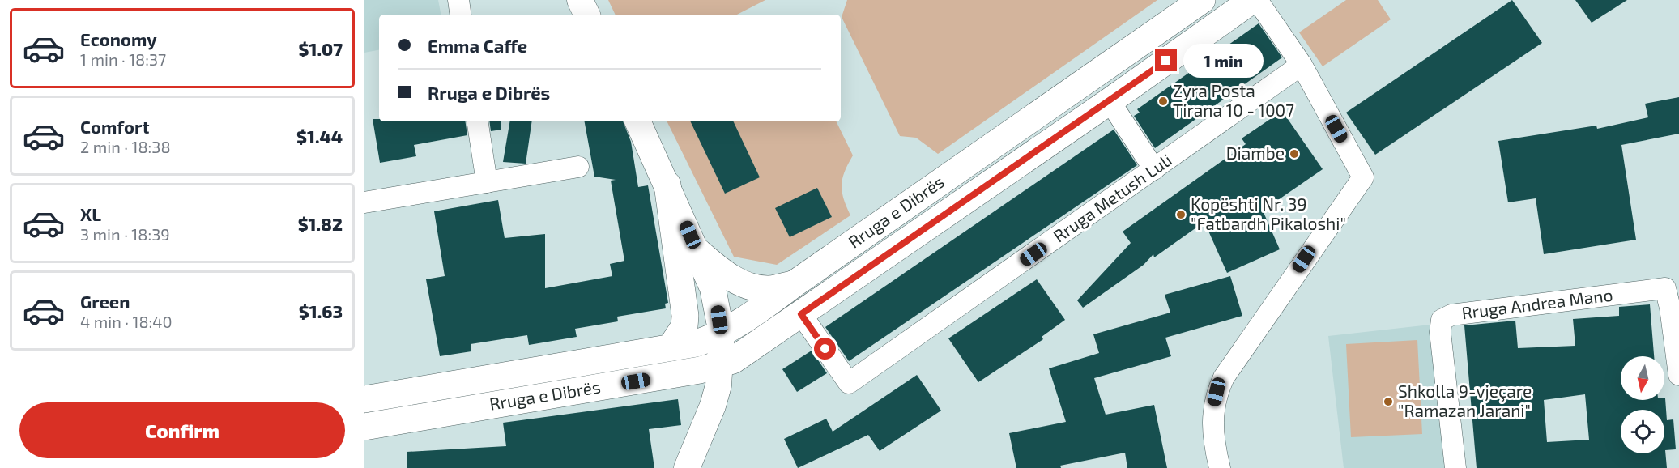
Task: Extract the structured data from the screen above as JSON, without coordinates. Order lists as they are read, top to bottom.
{
  "streets": {
    "main road": ["Rruga e Dibrës"],
    "street": ["Rruga Metush Luli", "Rruga Andrea Mano"]
  },
  "crossings": [
    ["Rruga Metush Luli", "Rruga e Dibrës"]
  ],
  "places": [
    "Zyra Posta Tirana 10 - 1007",
    "Diambe",
    "Kopështi Nr. 39 \"Fatbardh Pikaloshi\"",
    "Shkolla 9-vjeçare \"Ramazan Jarani\""
  ],
  "north": "bottom",
  "page": {
    "list": [
      {
        "name": "Economy",
        "note": "1 min · 18:37",
        "value": "$1.07"
      },
      {
        "name": "Comfort",
        "note": "2 min · 18:38",
        "value": "$1.44"
      },
      {
        "name": "XL",
        "note": "3 min · 18:39",
        "value": "$1.82"
      },
      {
        "name": "Green",
        "note": "4 min · 18:40",
        "value": "$1.63"
      }
    ],
    "banner": ["Emma Caffe", "Rruga e Dibrës"],
    "bubble": "1 min",
    "buttons": "Confirm"
  }
}
